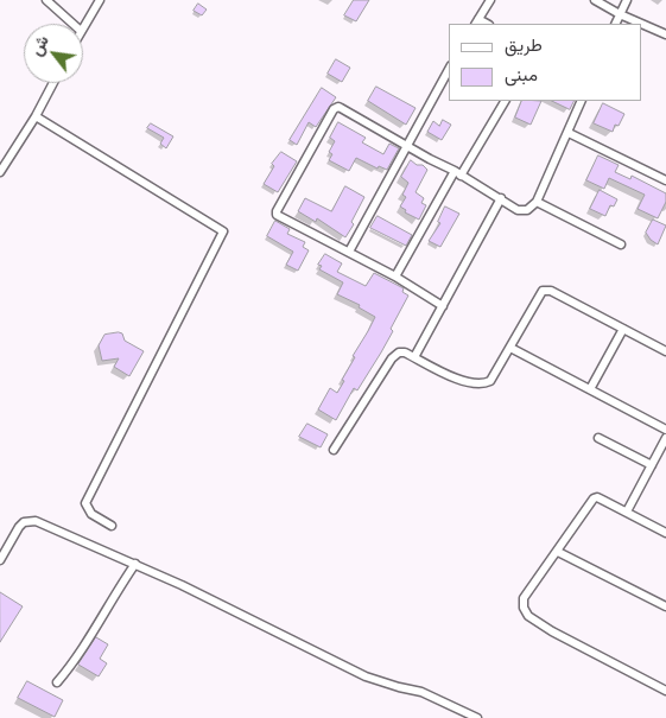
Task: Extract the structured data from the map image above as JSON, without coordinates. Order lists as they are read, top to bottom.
{
  "legend": ["طريق", "مبنى"],
  "north": "top left"
}
